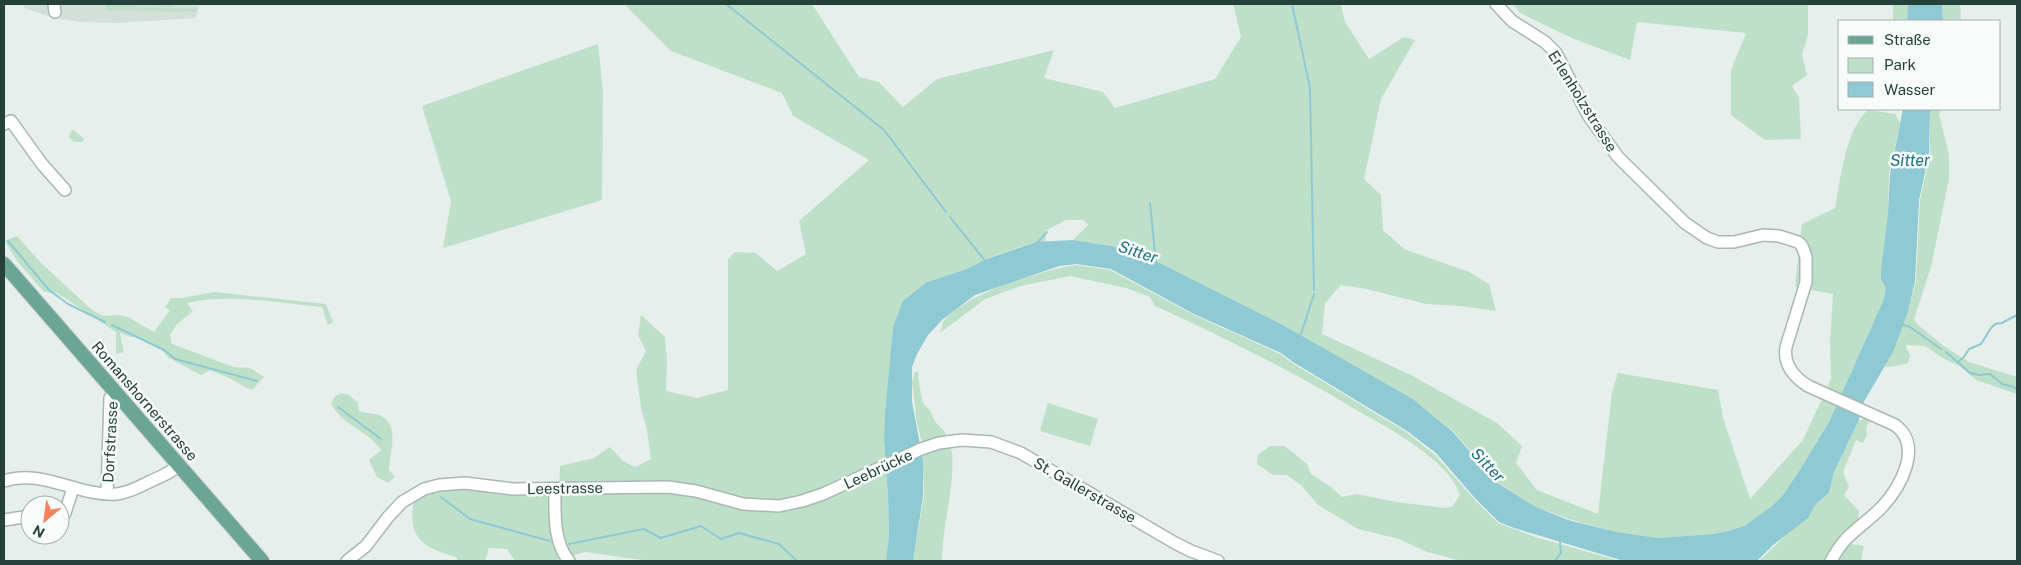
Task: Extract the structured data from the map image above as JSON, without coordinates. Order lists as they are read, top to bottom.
{
  "streets": {
    "main road": ["Romanshornerstrasse"],
    "street": [
      "Erlenholzstrasse",
      "Dorfstrasse",
      "Leebrücke",
      "Leestrasse",
      "St. Gallerstrasse"
    ]
  },
  "crossings": [
    ["Romanshornerstrasse", "Dorfstrasse"],
    ["Leebrücke", "Leestrasse"],
    ["Leebrücke", "St. Gallerstrasse"]
  ],
  "water": ["Sitter"],
  "legend": ["Straße", "Park", "Wasser"],
  "north": "bottom left"
}
